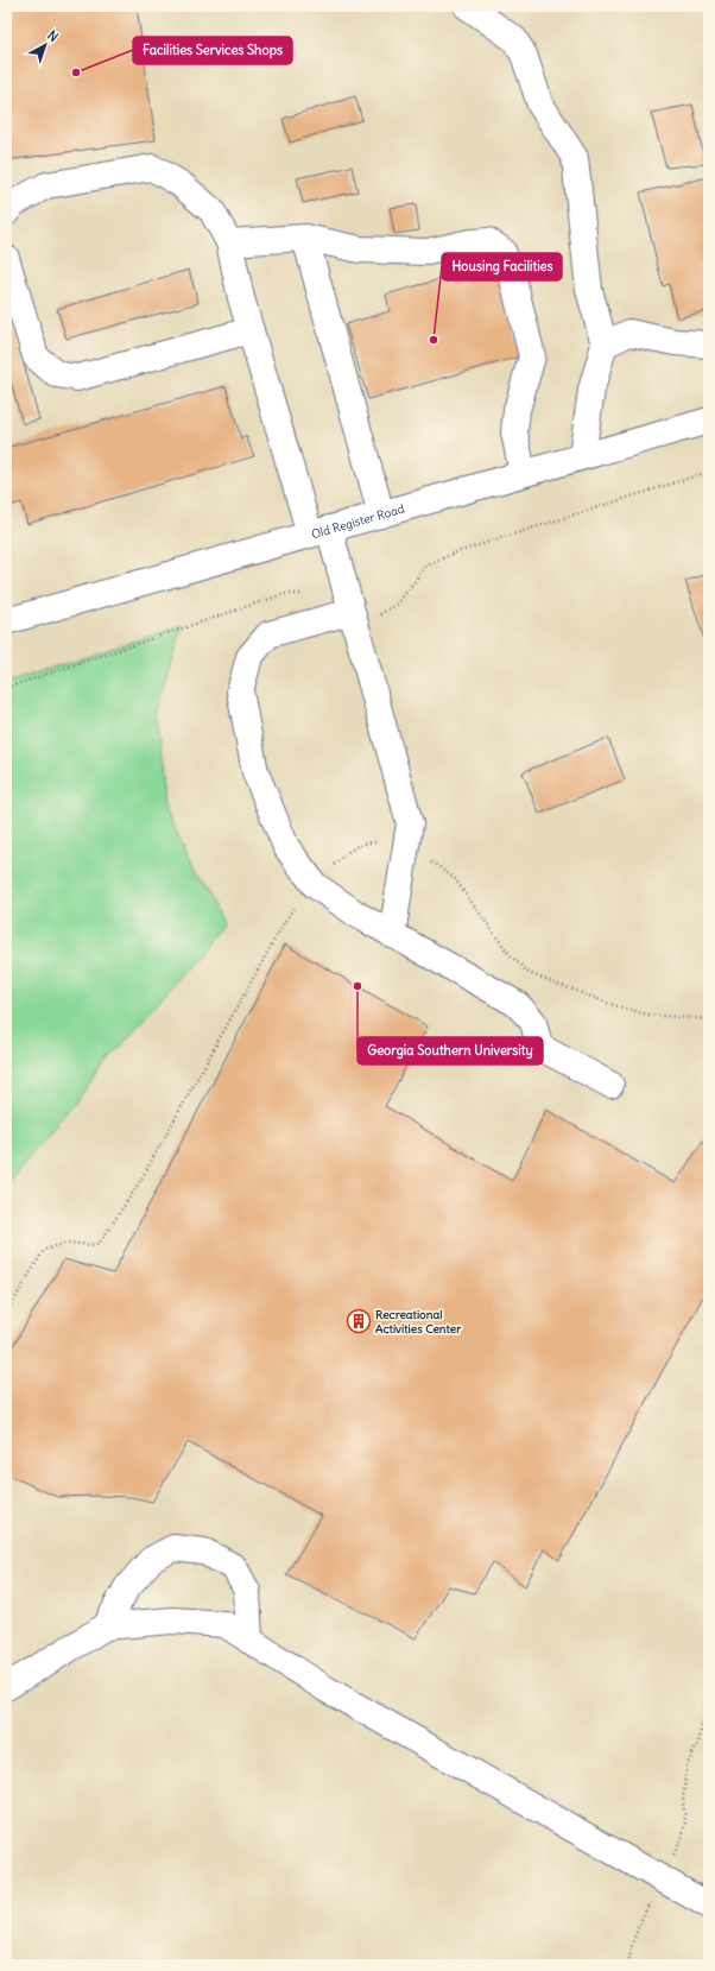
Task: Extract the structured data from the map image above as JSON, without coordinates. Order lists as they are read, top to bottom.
{
  "streets": {
    "street": ["Old Register Road"]
  },
  "places": {
    "other": ["Facilities Services Shops", "Housing Facilities", "Georgia Southern University"],
    "building": ["Recreational Activities Center"]
  },
  "north": "top right"
}
